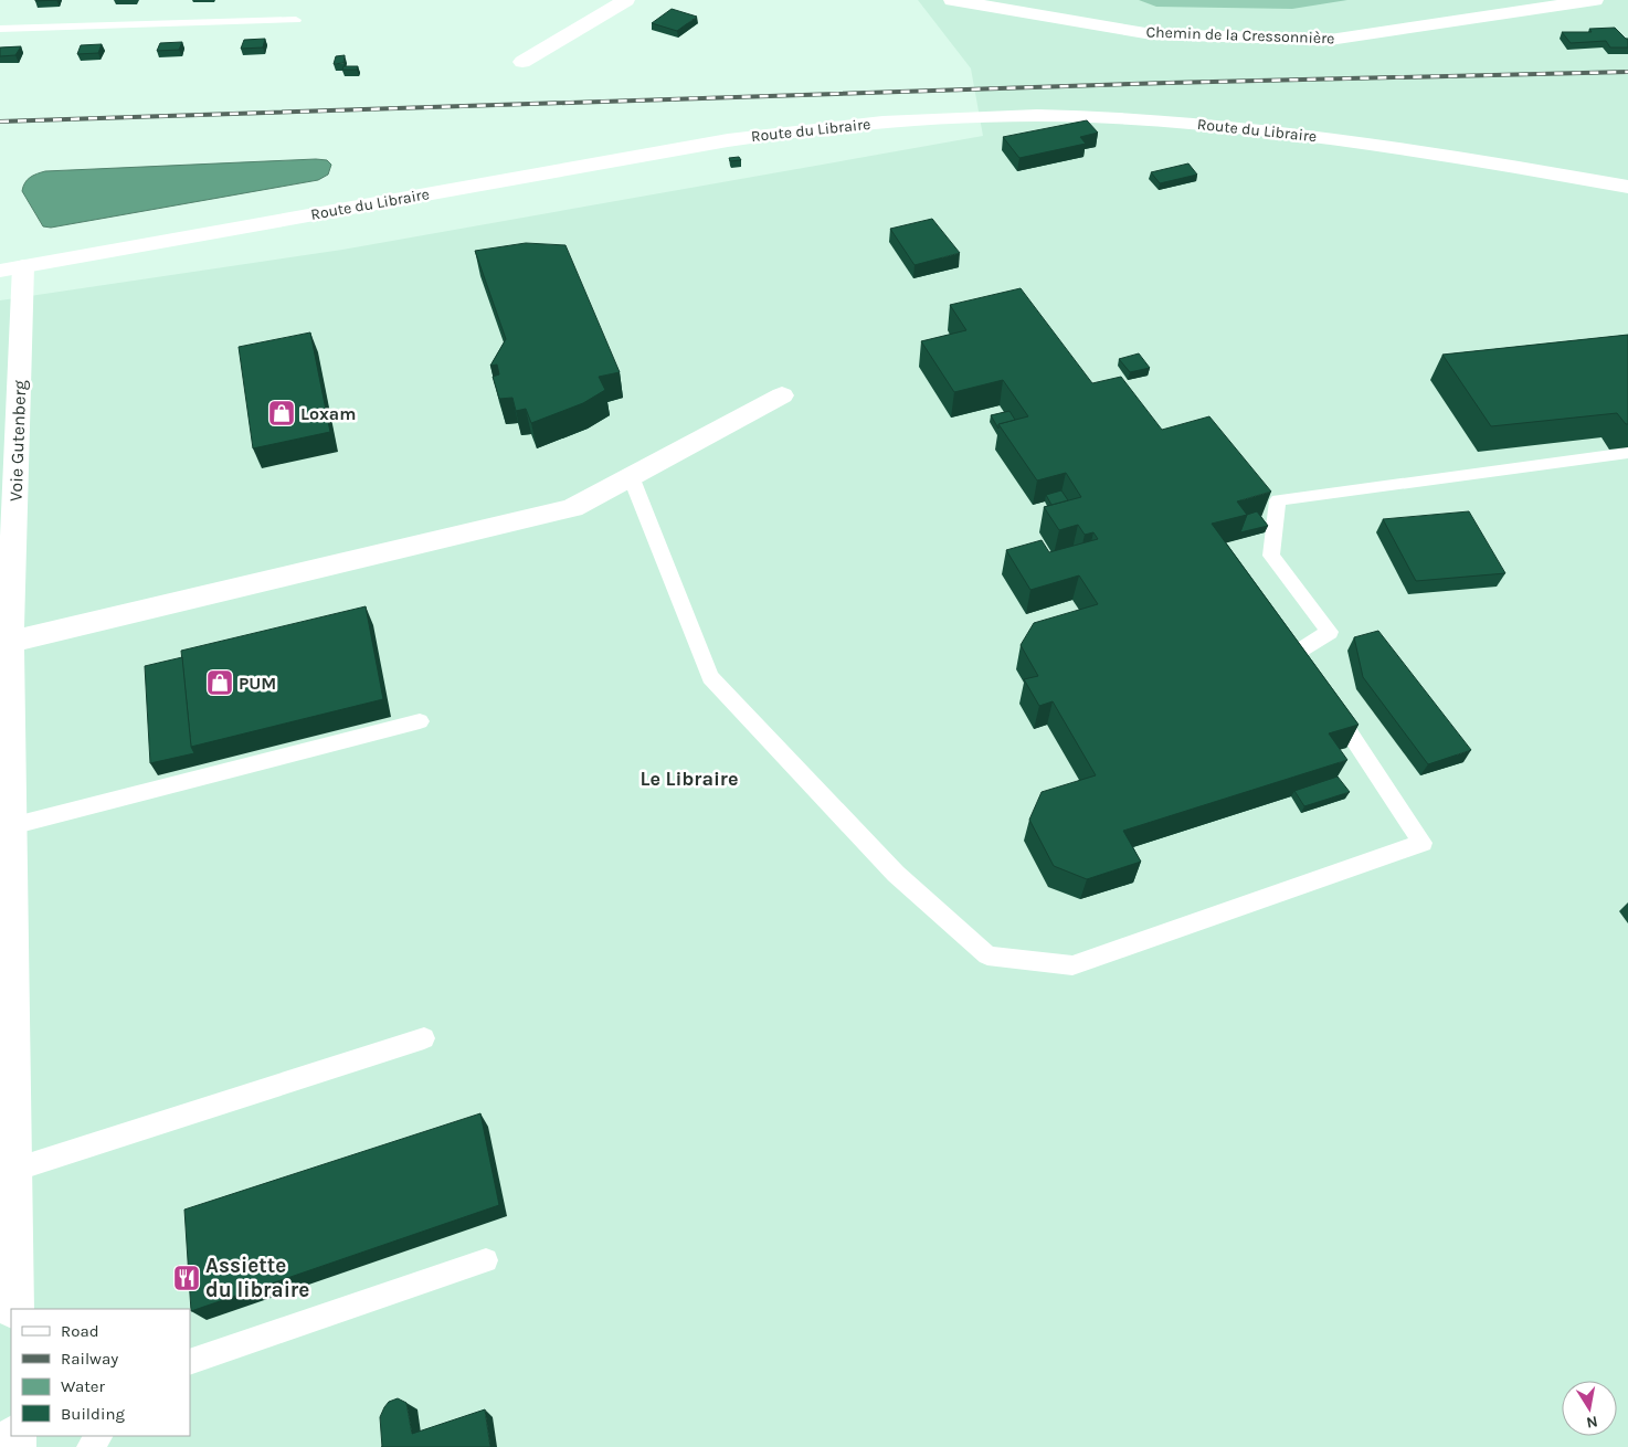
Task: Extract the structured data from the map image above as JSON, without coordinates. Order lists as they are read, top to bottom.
{
  "streets": {
    "street": ["Chemin de la Cressonnière", "Route du Libraire", "Voie Gutenberg"]
  },
  "crossings": [
    ["Route du Libraire", "Voie Gutenberg"]
  ],
  "districts": ["Le Libraire"],
  "places": {
    "shop": ["Loxam", "PUM"],
    "restaurant": ["Assiette du libraire"]
  },
  "legend": [
    "Road",
    "Railway",
    "Water",
    "Building"
  ],
  "north": "bottom"
}
